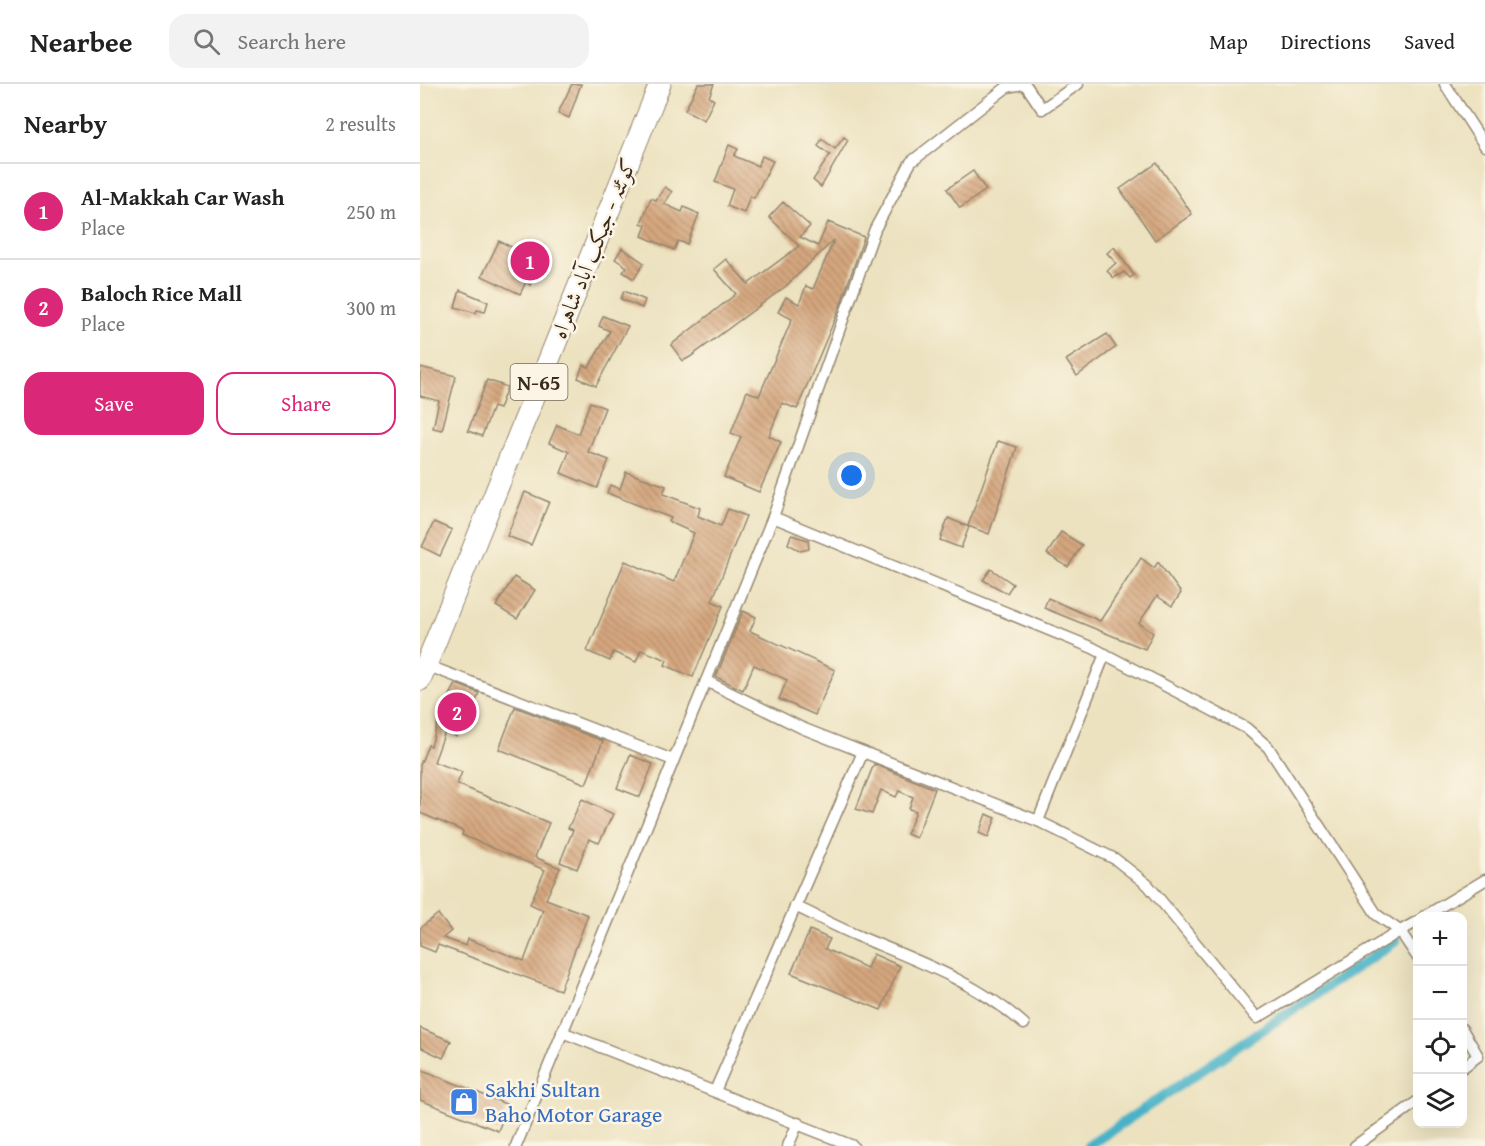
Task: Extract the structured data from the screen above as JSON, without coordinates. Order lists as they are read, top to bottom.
{
  "streets": {
    "highway": ["کوئٹہ - جیکب آباد شاہراہ", "N-65"]
  },
  "places": {
    "shop": ["Sakhi Sultan Baho Motor Garage"]
  },
  "page": {
    "header": "Nearbee",
    "search": "Search here",
    "nav": ["Map", "Directions", "Saved"],
    "heading": ["Nearby", "2 results"],
    "list": [
      {
        "mark": "1",
        "name": "Al-Makkah Car Wash",
        "note": "Place",
        "value": "250 m"
      },
      {
        "mark": "2",
        "name": "Baloch Rice Mall",
        "note": "Place",
        "value": "300 m"
      }
    ],
    "pins": ["1", "2"],
    "buttons": ["Save", "Share"],
    "map_buttons": ["+", "−"]
  }
}
